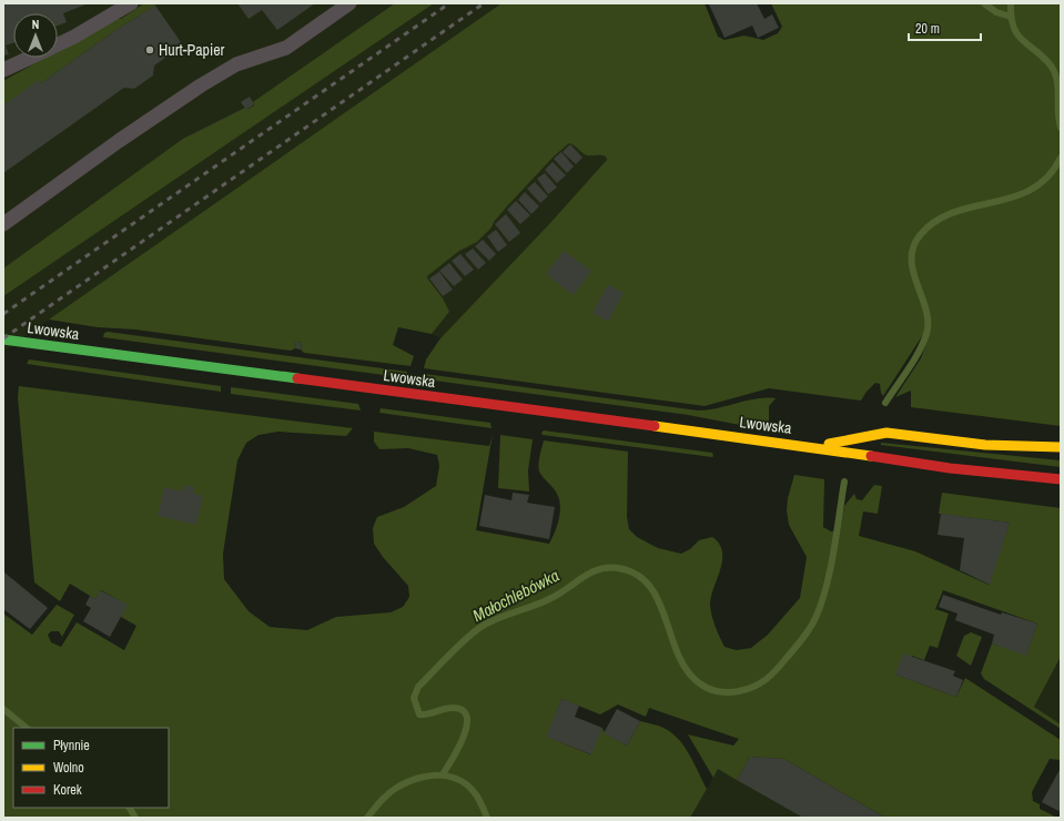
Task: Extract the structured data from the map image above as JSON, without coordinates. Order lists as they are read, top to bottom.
{
  "streets": {
    "main road": ["Lwowska"]
  },
  "water": ["Małochlebówka"],
  "places": ["Hurt-Papier"],
  "legend": ["Płynnie", "Wolno", "Korek"],
  "scale_bar": "20 m",
  "north": "top"
}
